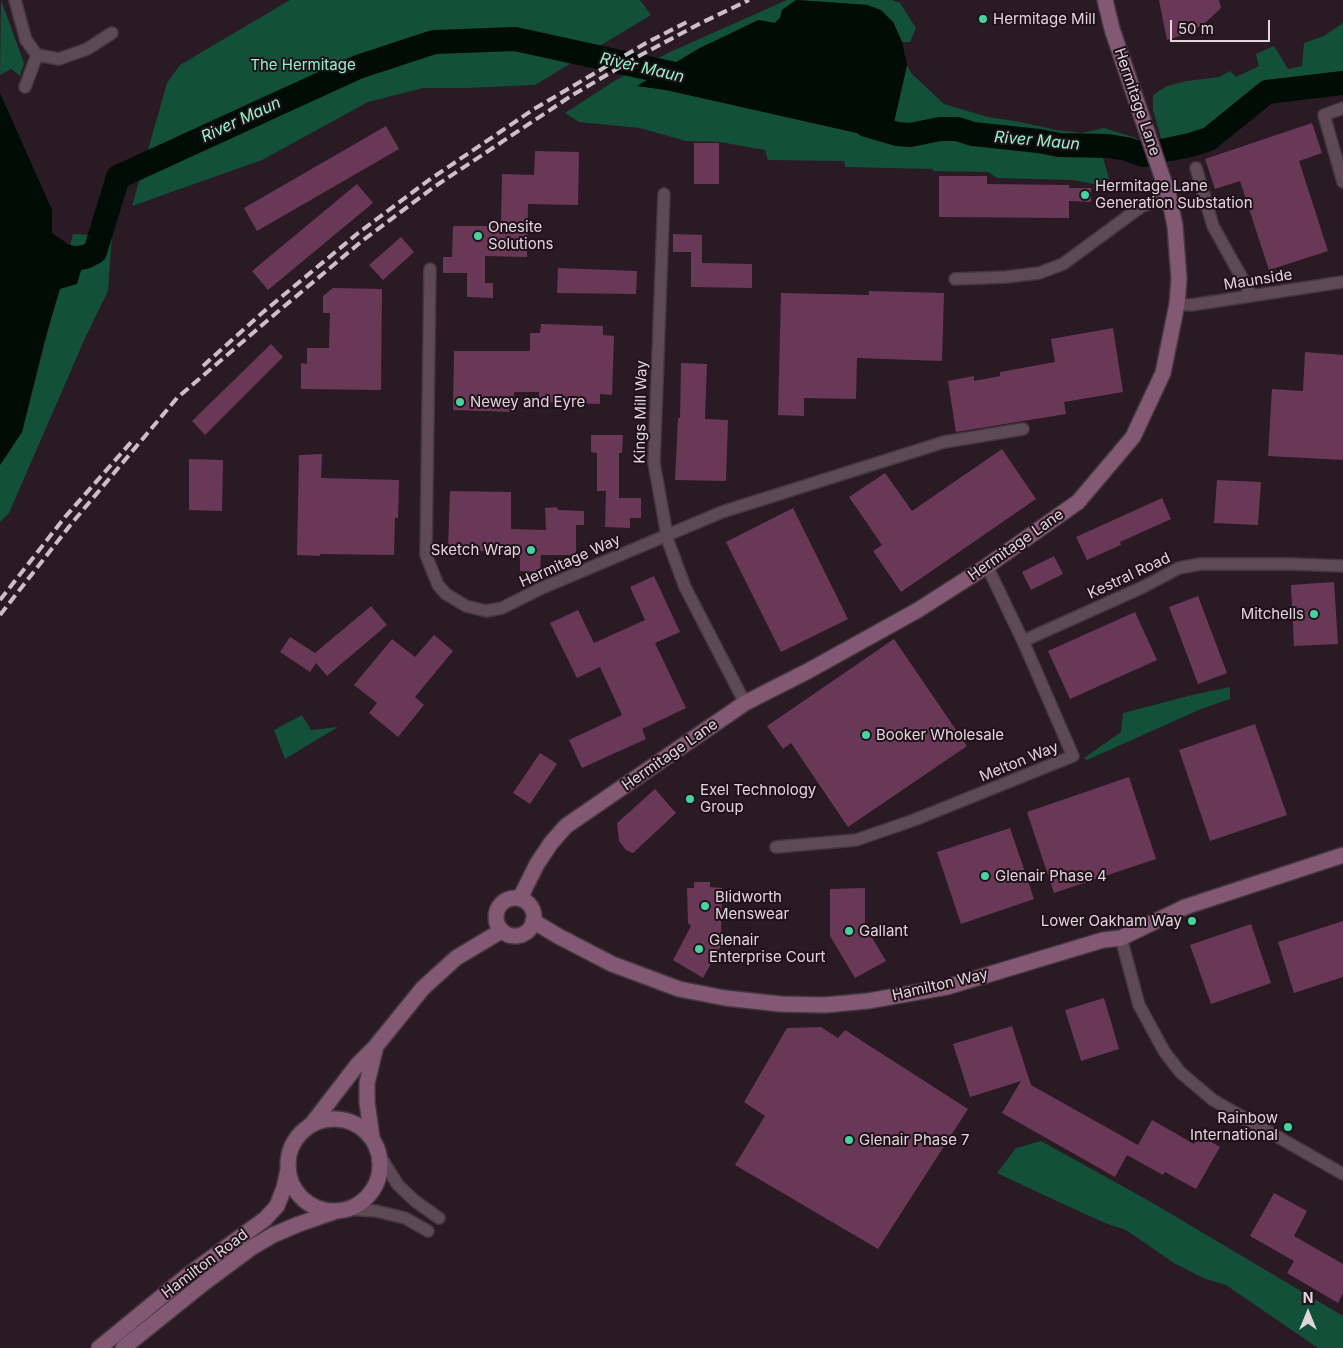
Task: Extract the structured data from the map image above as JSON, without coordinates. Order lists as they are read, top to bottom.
{
  "streets": {
    "street": [
      "Hermitage Lane",
      "Maunside",
      "Kings Mill Way",
      "Hermitage Way",
      "Kestral Road",
      "Melton Way",
      "Hamilton Way",
      "Hamilton Road"
    ]
  },
  "crossings": [
    ["Hermitage Lane", "Maunside"],
    ["Hermitage Lane", "Kings Mill Way"],
    ["Hermitage Lane", "Melton Way"],
    ["Hermitage Lane", "Hamilton Way"],
    ["Hermitage Lane", "Hamilton Road"],
    ["Kings Mill Way", "Hermitage Way"],
    ["Kestral Road", "Melton Way"],
    ["Hamilton Way", "Hamilton Road"]
  ],
  "water": ["River Maun"],
  "parks": ["The Hermitage"],
  "places": [
    "Hermitage Mill",
    "Hermitage Lane Generation Substation",
    "Onesite Solutions",
    "Newey and Eyre",
    "Sketch Wrap",
    "Mitchells",
    "Booker Wholesale",
    "Exel Technology Group",
    "Glenair Phase 4",
    "Blidworth Menswear",
    "Lower Oakham Way",
    "Gallant",
    "Glenair Enterprise Court",
    "Rainbow International",
    "Glenair Phase 7"
  ],
  "scale_bar": "50 m",
  "north": "top"
}
